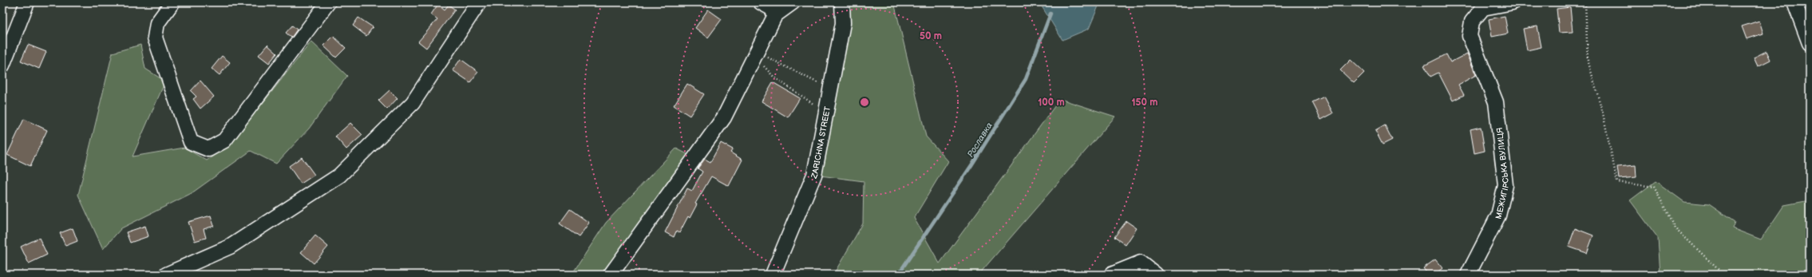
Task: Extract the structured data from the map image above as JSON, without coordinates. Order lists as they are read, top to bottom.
{
  "streets": {
    "street": ["ZARICHNA STREET", "МЕЖИГІРСЬКА ВУЛИЦЯ"]
  },
  "water": ["Рославка"],
  "rings": ["50 m", "100 m", "150 m"]
}
